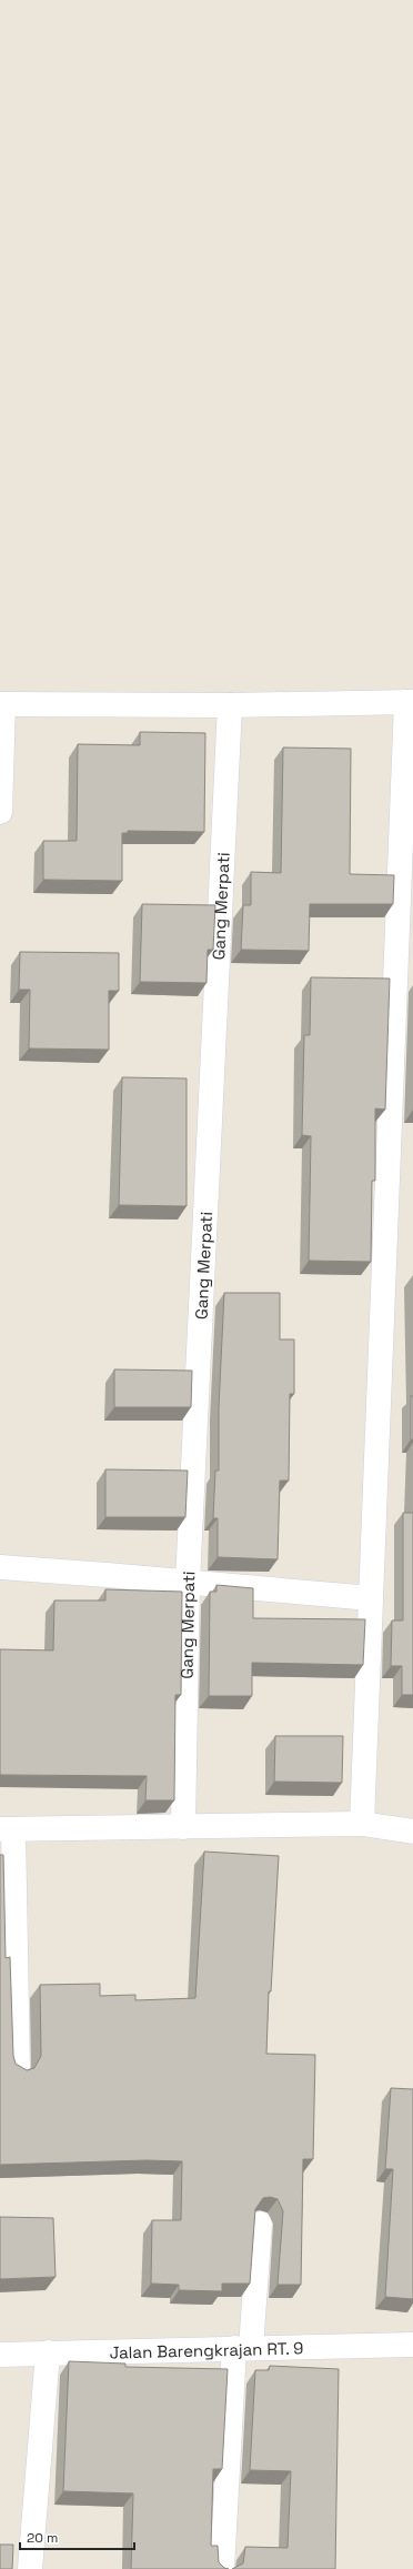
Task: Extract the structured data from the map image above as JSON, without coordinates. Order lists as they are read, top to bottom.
{
  "streets": {
    "street": ["Gang Merpati", "Jalan Barengkrajan RT. 9"]
  },
  "scale_bar": "20 m"
}
